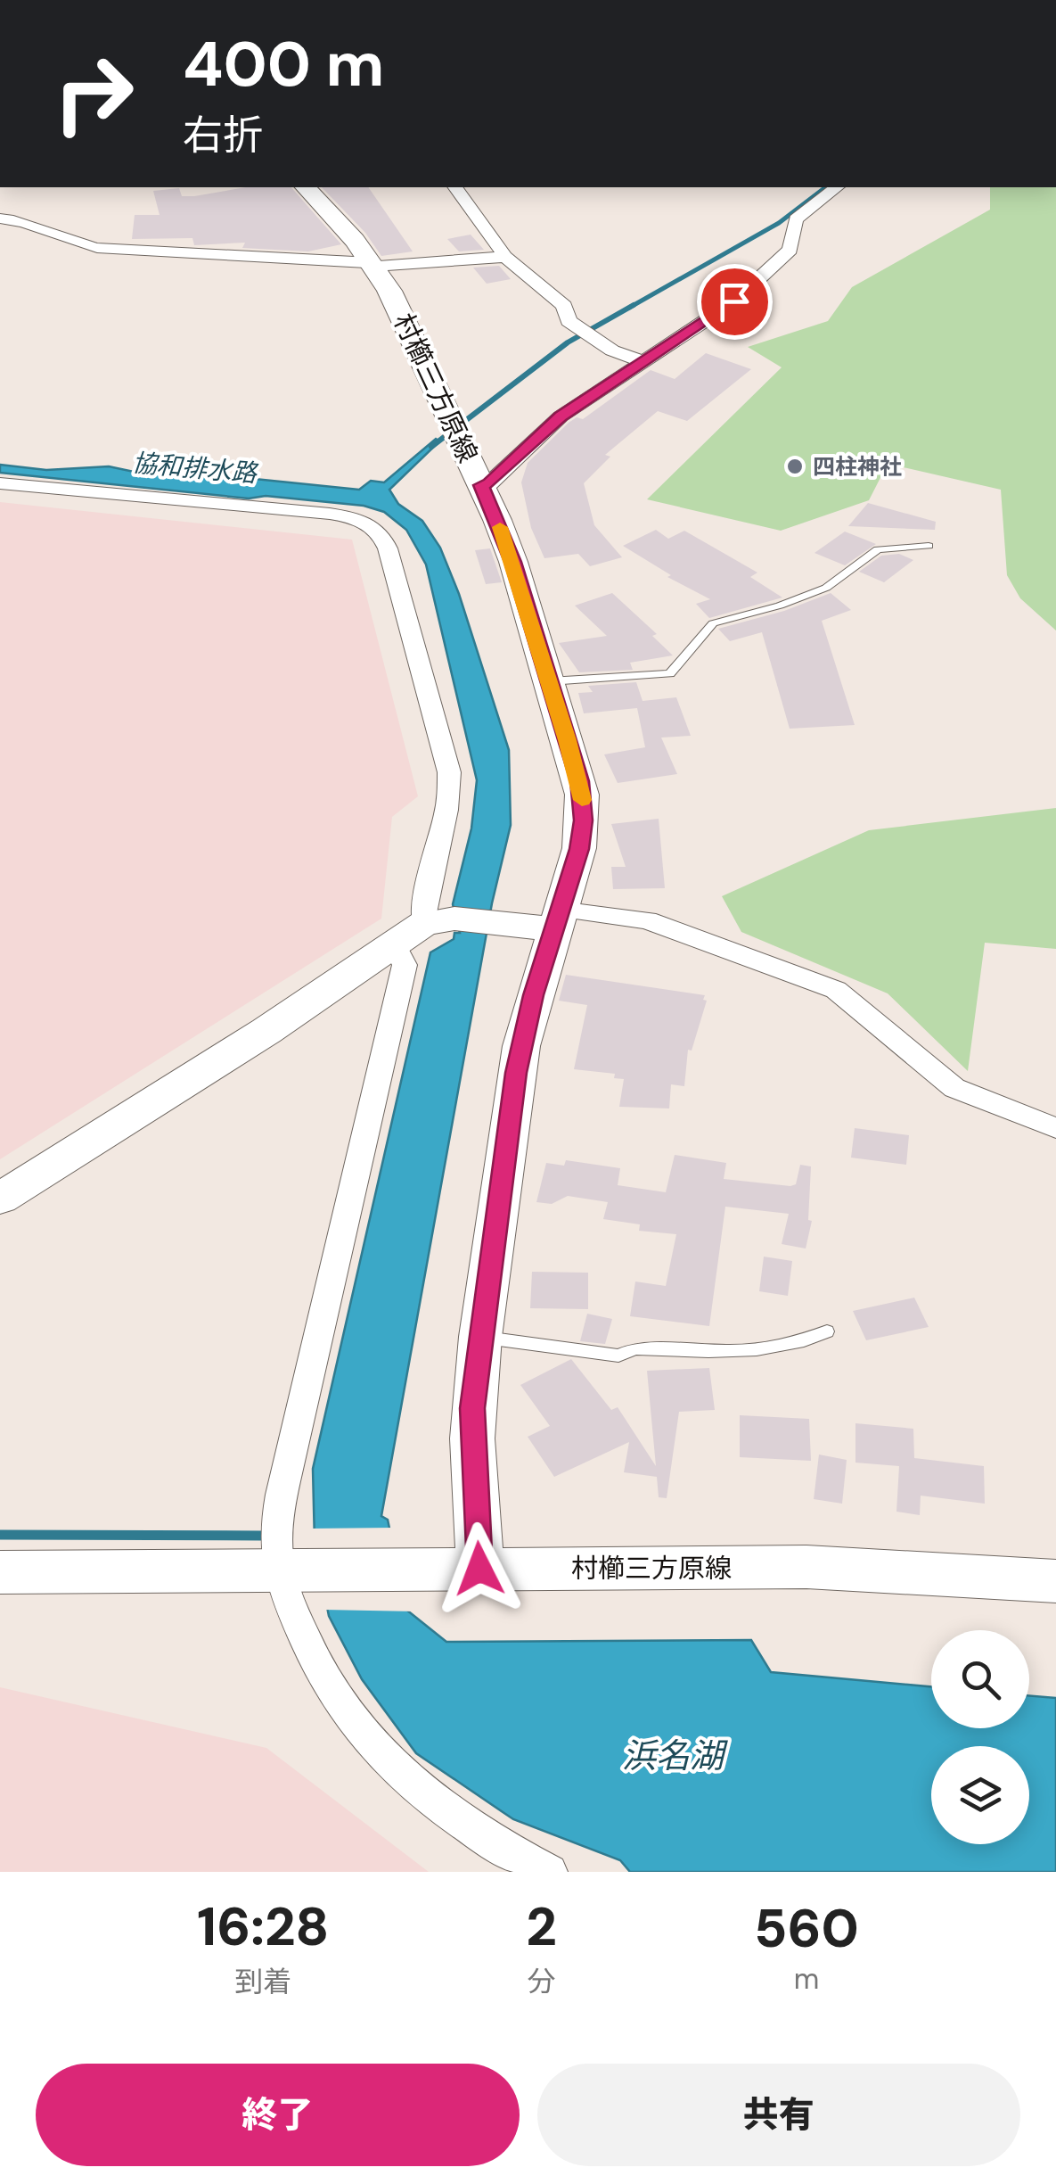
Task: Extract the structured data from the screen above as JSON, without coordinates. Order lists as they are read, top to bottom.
{
  "streets": {
    "main road": ["村櫛三方原線"]
  },
  "water": ["協和排水路", "浜名湖"],
  "places": ["四柱神社"],
  "page": {
    "turn": ["400 m", "右折"],
    "eta": [
      "16:28",
      "到着",
      "2",
      "分",
      "560",
      "m"
    ],
    "buttons": ["終了", "共有"]
  }
}
